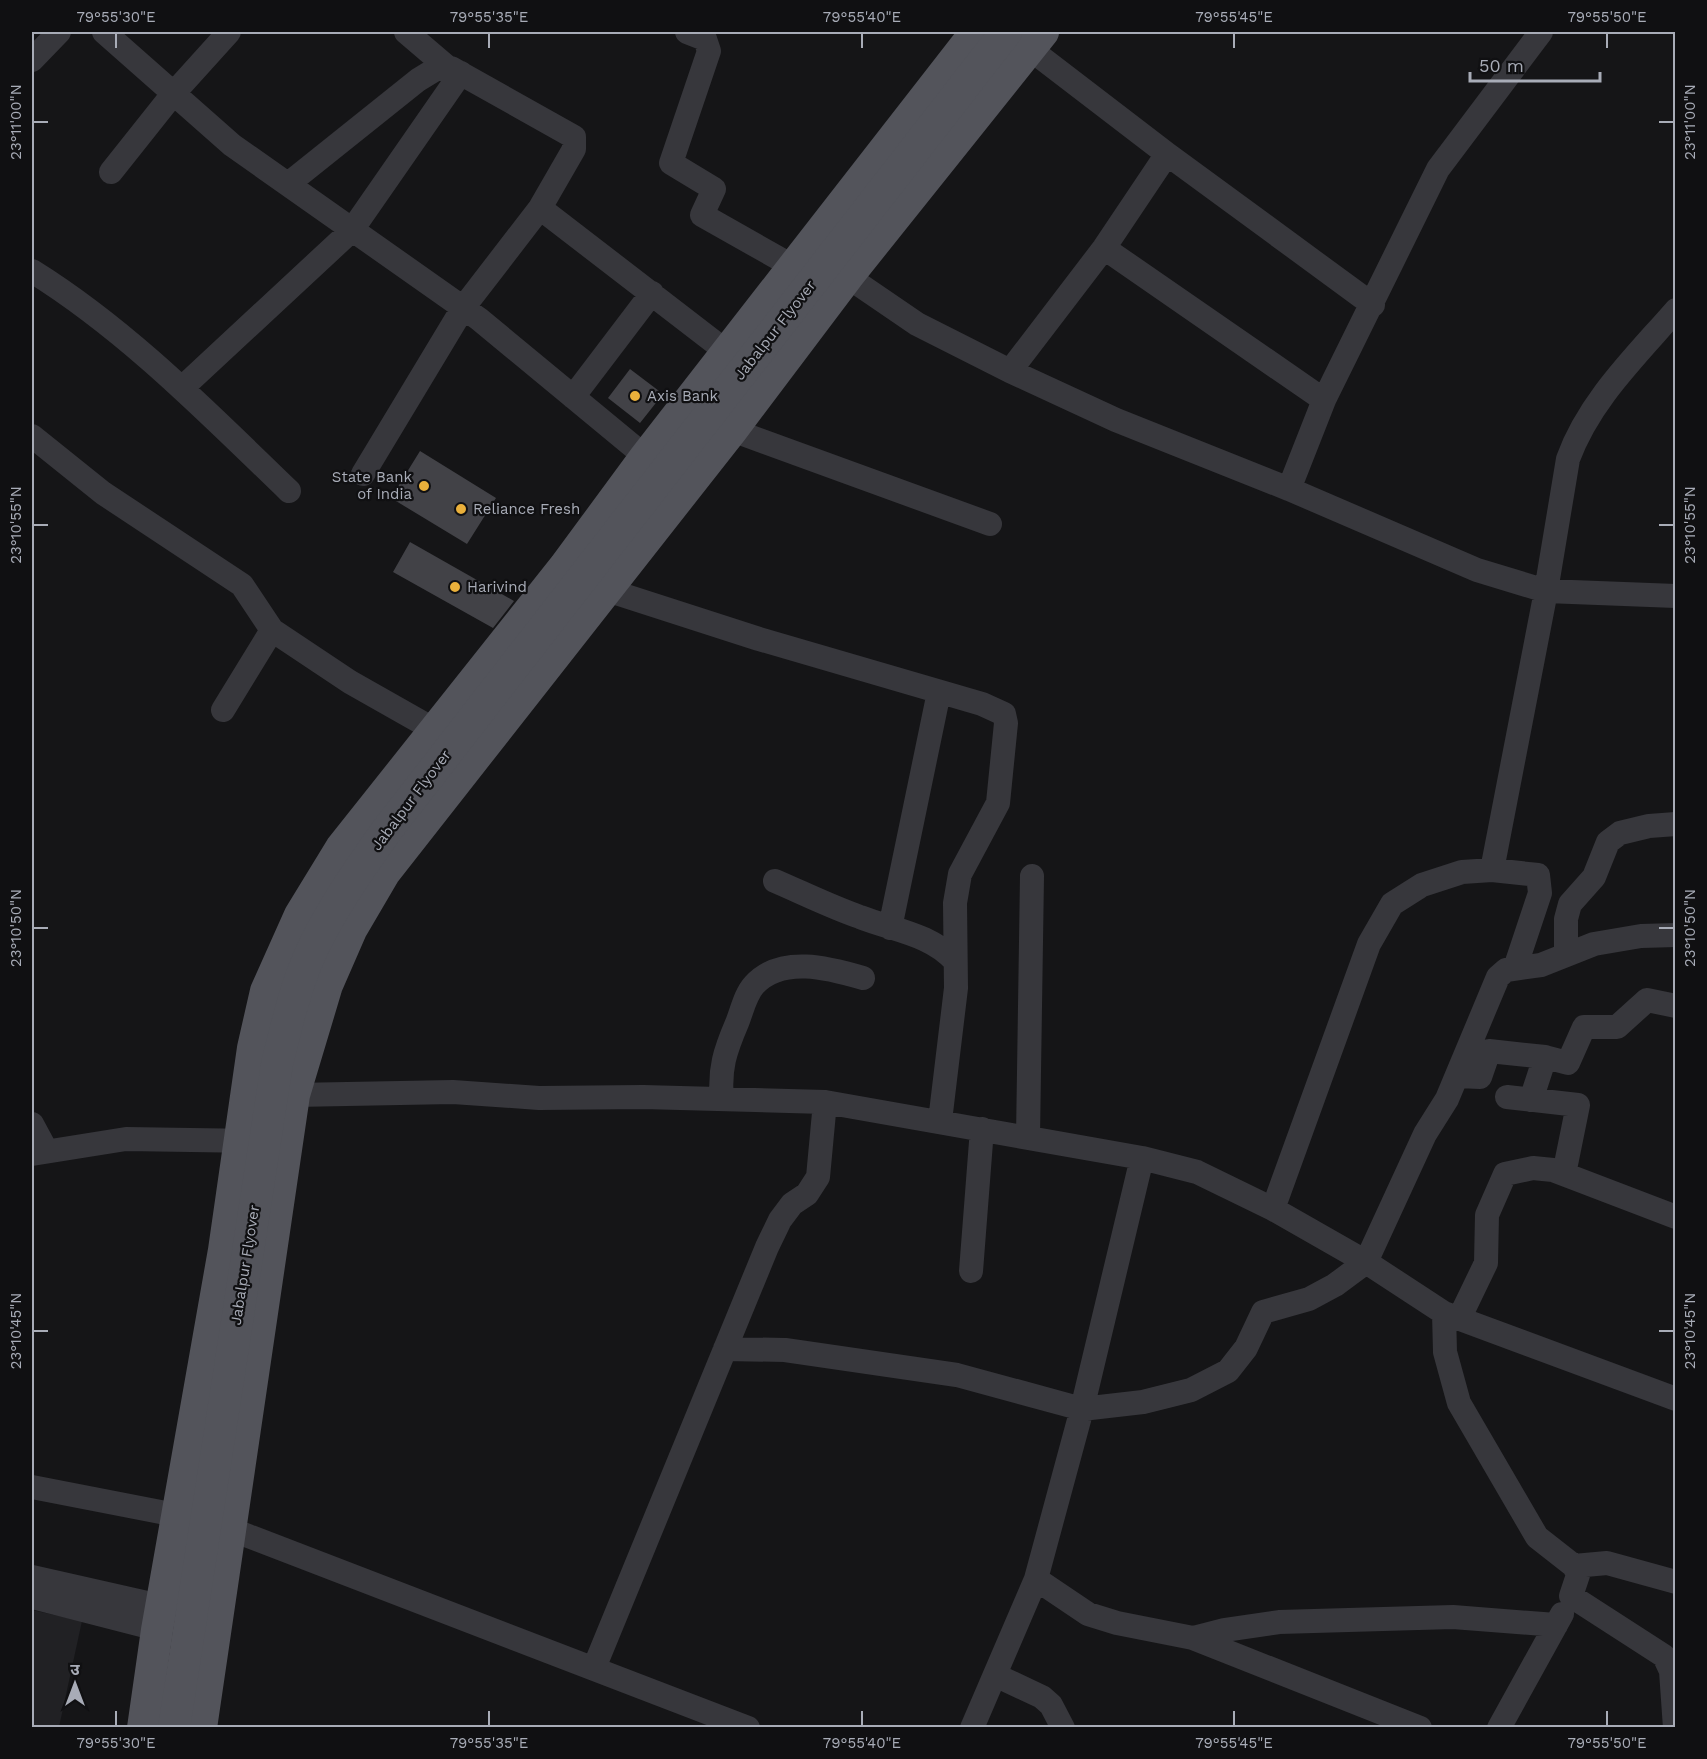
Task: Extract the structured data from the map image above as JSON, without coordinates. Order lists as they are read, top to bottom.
{
  "streets": {
    "main road": ["Jabalpur Flyover"]
  },
  "places": [
    "Axis Bank",
    "State Bank of India",
    "Reliance Fresh",
    "Harivind"
  ],
  "scale_bar": "50 m",
  "north": "top",
  "coordinates": [
    "79°55'30\"E",
    "79°55'35\"E",
    "79°55'40\"E",
    "79°55'45\"E",
    "79°55'50\"E",
    "23°11'00\"N",
    "23°10'55\"N",
    "23°10'50\"N",
    "23°10'45\"N"
  ]
}
